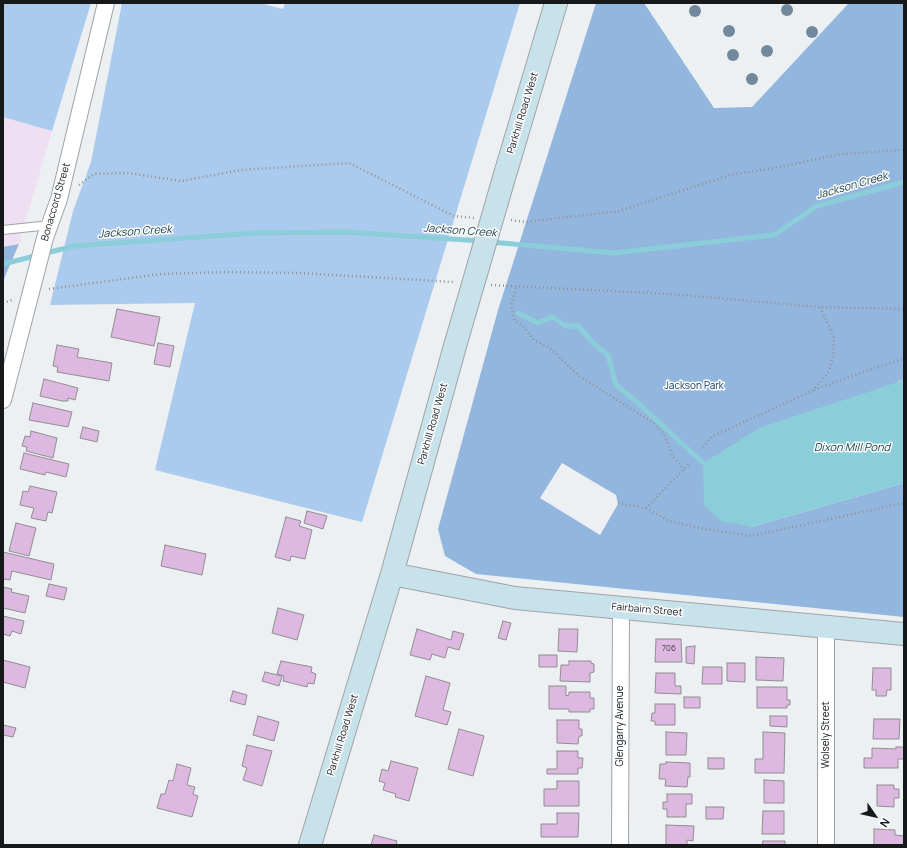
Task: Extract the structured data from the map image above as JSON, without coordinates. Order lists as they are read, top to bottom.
{
  "streets": {
    "main road": ["Parkhill Road West", "Fairbairn Street"],
    "street": ["Bonaccord Street", "Glengarry Avenue", "Wolsely Street"]
  },
  "crossings": [
    ["Parkhill Road West", "Fairbairn Street"],
    ["Fairbairn Street", "Glengarry Avenue"],
    ["Fairbairn Street", "Wolsely Street"]
  ],
  "water": ["Jackson Creek", "Dixon Mill Pond"],
  "parks": ["Jackson Park"],
  "house_numbers": ["706"],
  "north": "bottom right"
}
